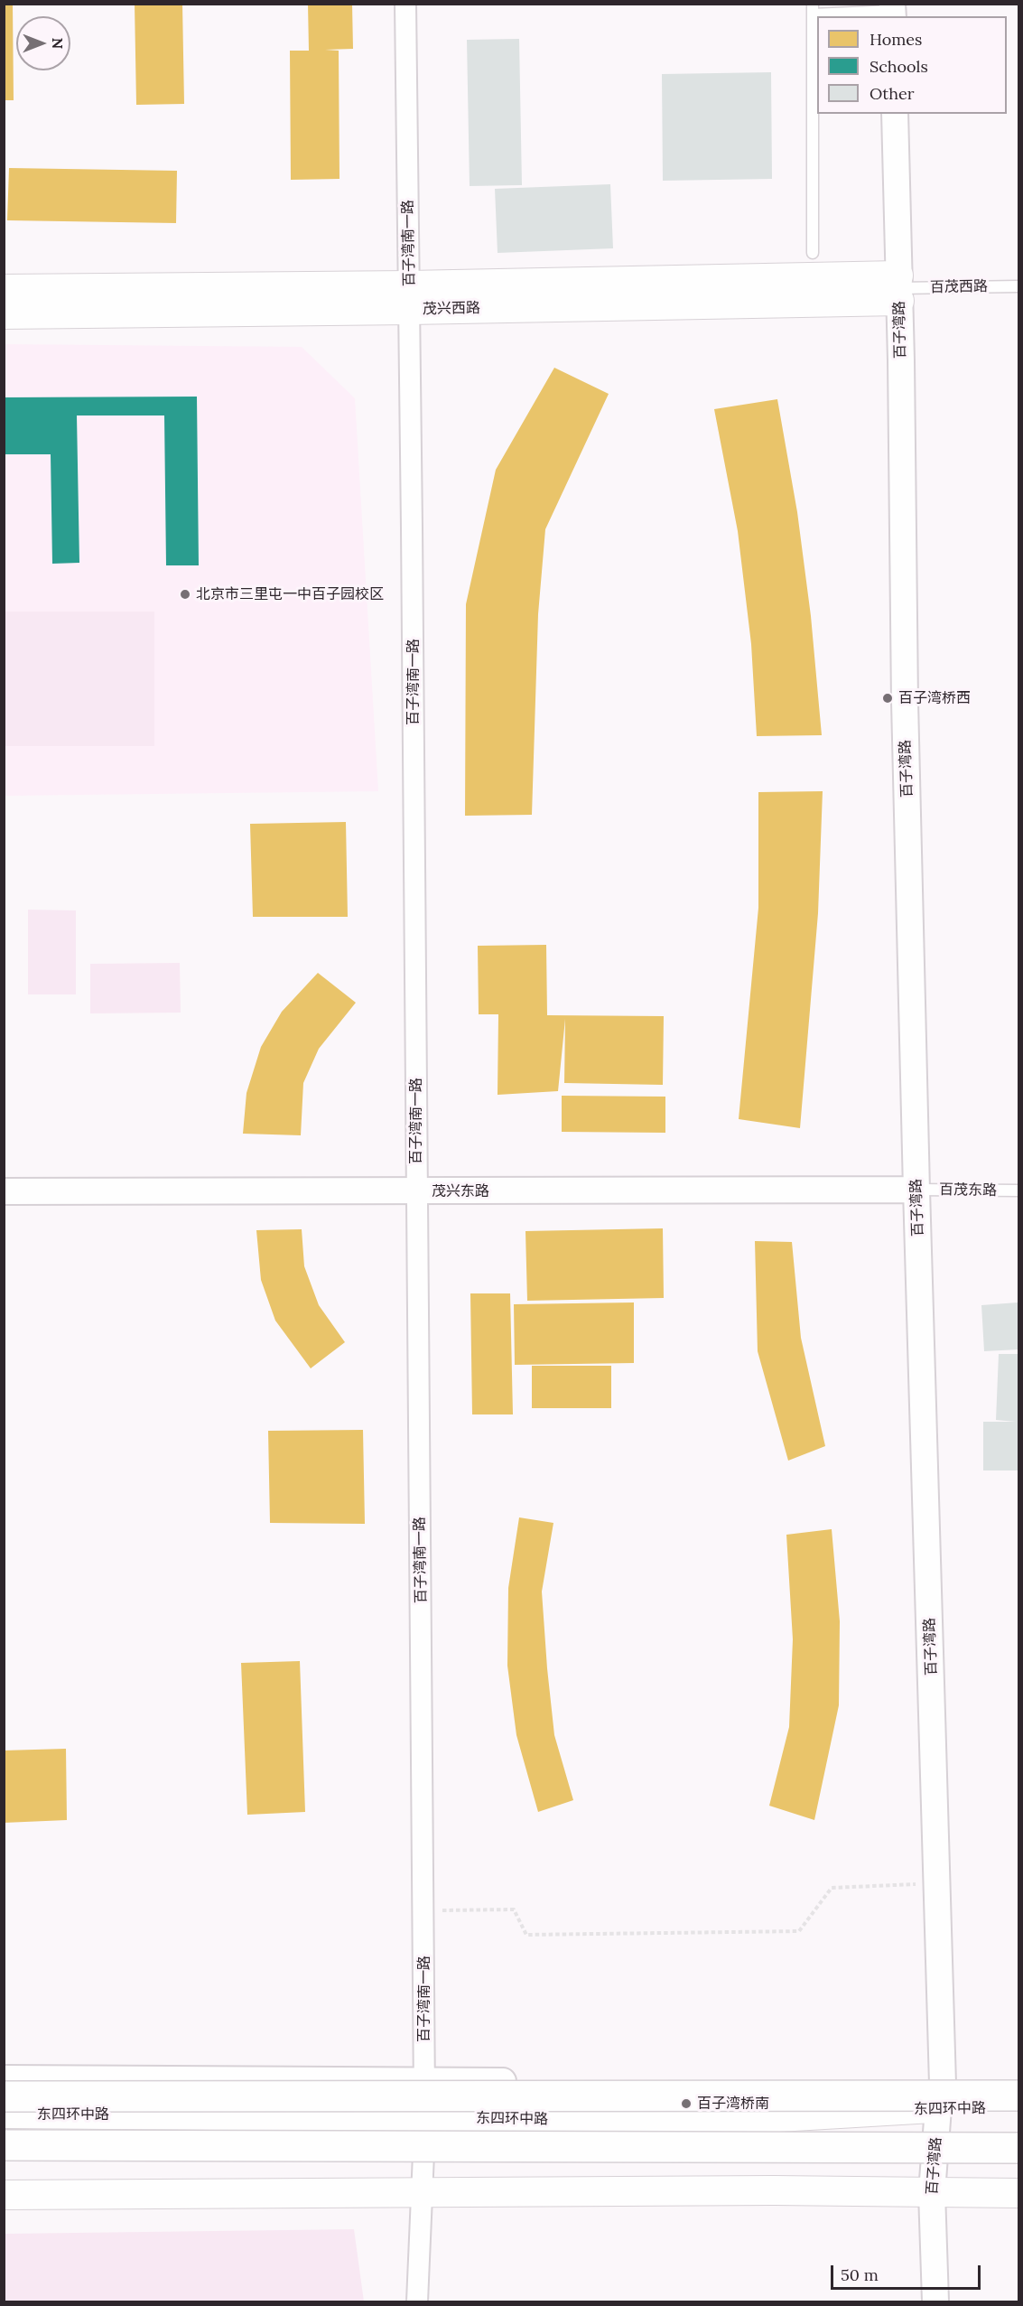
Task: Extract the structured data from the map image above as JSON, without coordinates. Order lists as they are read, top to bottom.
{
  "streets": {
    "highway": ["东四环中路"],
    "main road": ["茂兴西路"],
    "street": ["百子湾南一路", "百子湾路", "茂兴东路"],
    "lane": ["百茂西路", "百茂东路"]
  },
  "crossings": [
    ["百子湾南一路", "茂兴西路"],
    ["百子湾南一路", "茂兴东路"],
    ["百子湾南一路", "东四环中路"],
    ["百茂西路", "茂兴西路"],
    ["百茂西路", "百子湾路"],
    ["茂兴西路", "百子湾路"],
    ["百子湾路", "百茂东路"],
    ["百子湾路", "茂兴东路"],
    ["百子湾路", "东四环中路"],
    ["百茂东路", "茂兴东路"]
  ],
  "places": ["北京市三里屯一中百子园校区", "百子湾桥西", "百子湾桥南"],
  "legend": ["Homes", "Schools", "Other"],
  "scale_bar": "50 m",
  "north": "right"
}
